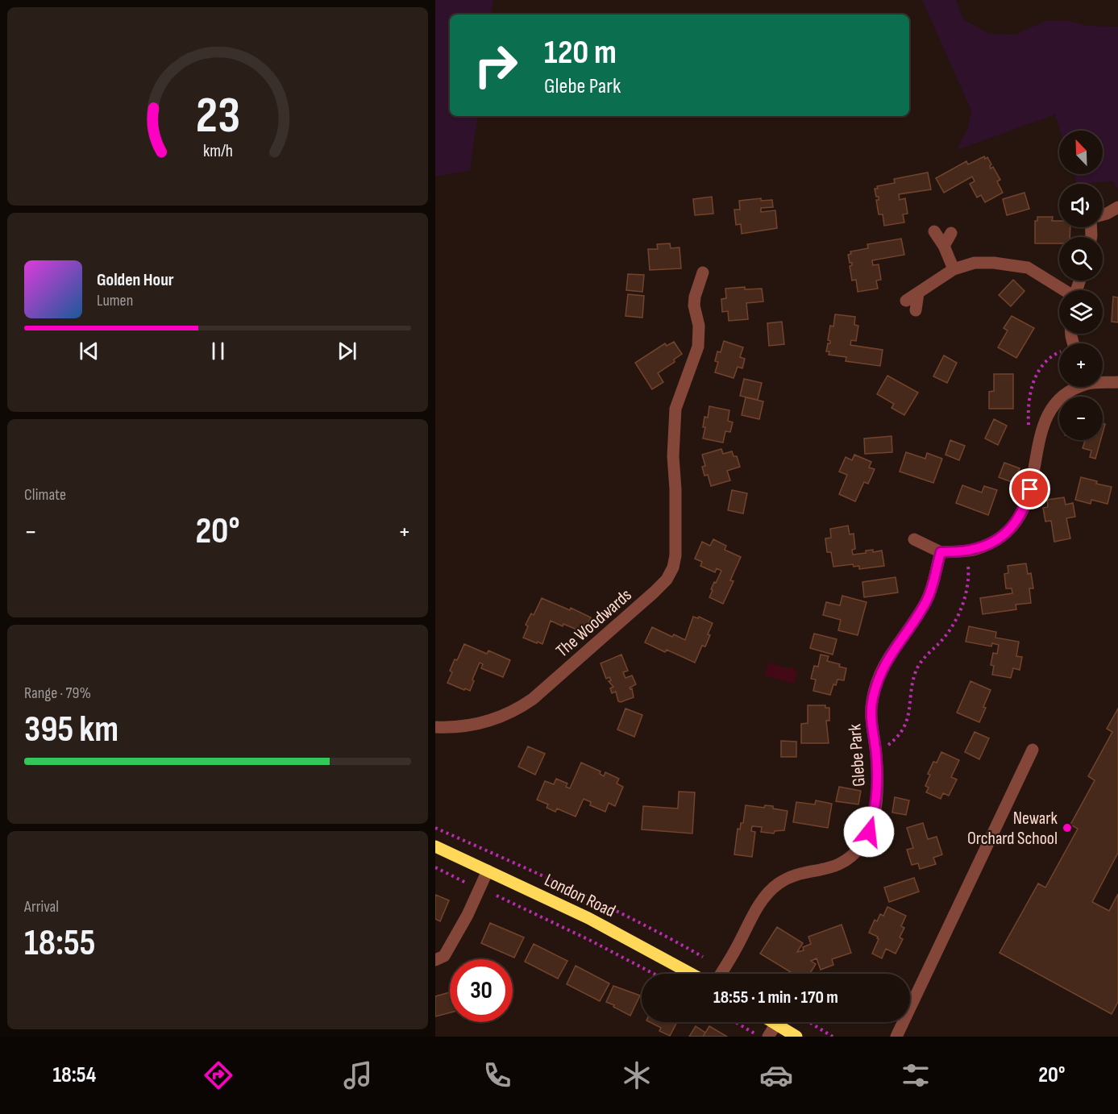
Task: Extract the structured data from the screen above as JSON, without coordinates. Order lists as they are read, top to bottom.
{
  "streets": {
    "main road": ["London Road"],
    "street": ["The Woodwards", "Glebe Park"]
  },
  "places": ["Newark Orchard School"],
  "north": "top left",
  "page": {
    "turn": ["120 m", "Glebe Park"],
    "map_buttons": ["+", "−"],
    "song": ["Golden Hour", "Lumen"],
    "tile": [
      "Climate",
      ["Range · 79%", "395 km"],
      ["Arrival", "18:55"]
    ],
    "heat": ["−", "20°", "+"],
    "limit": "30",
    "trip": "18:55 · 1 min · 170 m",
    "tabs": ["18:54", "20°"],
    "gauge": ["23", "km/h"]
  }
}
